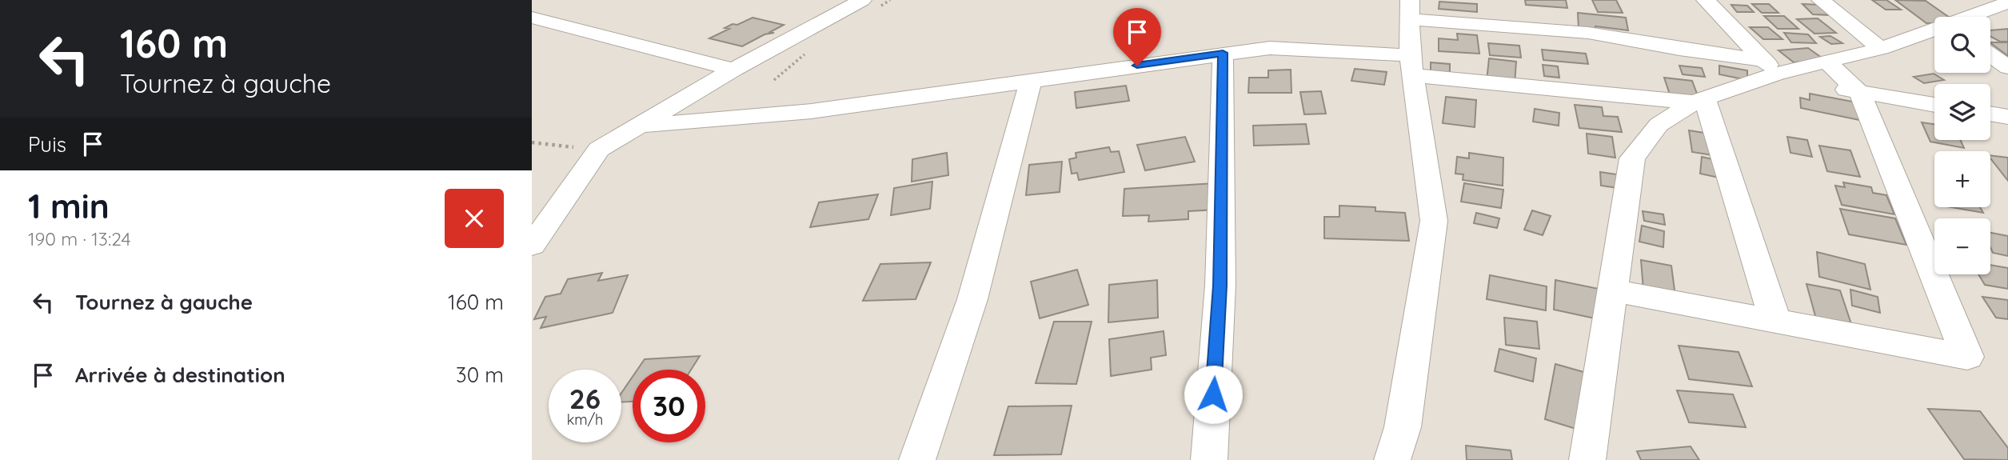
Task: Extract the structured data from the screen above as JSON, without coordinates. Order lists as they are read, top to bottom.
{
  "page": {
    "turn": ["160 m", "Tournez à gauche"],
    "map_buttons": ["+", "−"],
    "then": "Puis",
    "heading": ["1 min", "190 m · 13:24"],
    "list": [
      {
        "name": "Tournez à gauche",
        "value": "160 m"
      },
      {
        "name": "Arrivée à destination",
        "value": "30 m"
      }
    ],
    "speed": "26 km/h",
    "limit": "30"
  }
}
